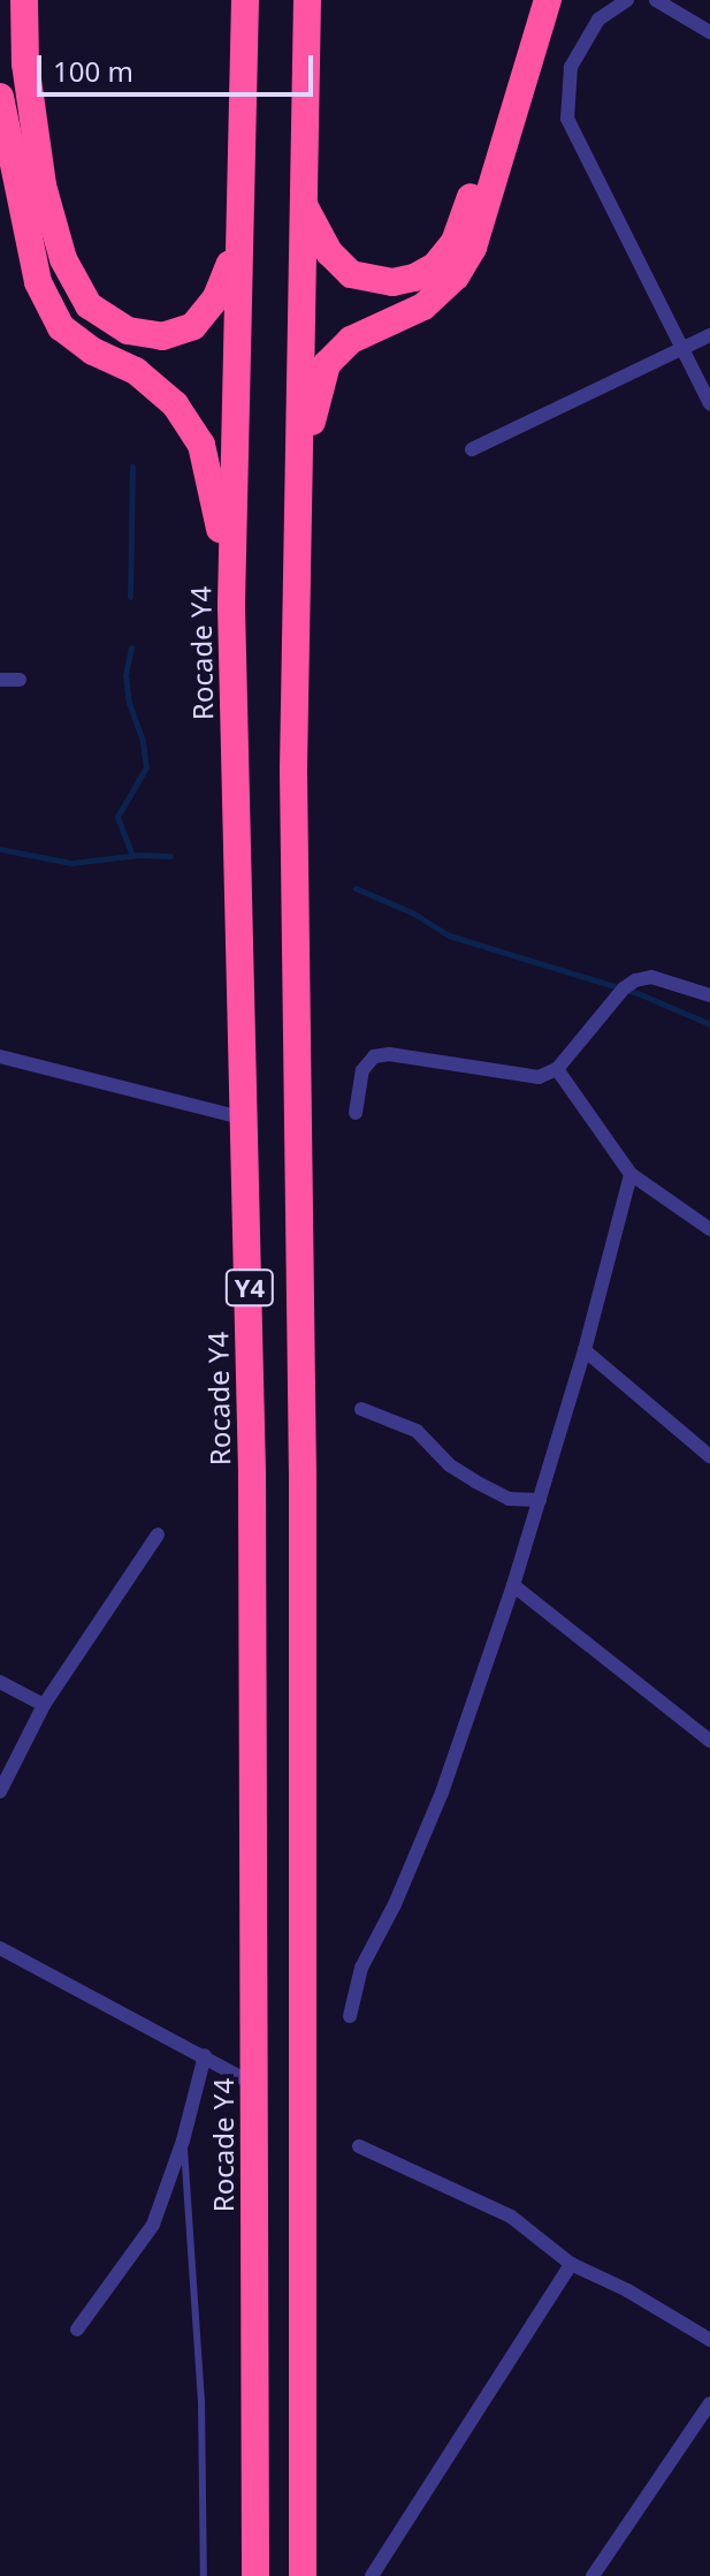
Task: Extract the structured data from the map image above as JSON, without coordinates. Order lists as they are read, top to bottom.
{
  "streets": {
    "highway": ["Rocade Y4", "Y4"]
  },
  "scale_bar": "100 m"
}
